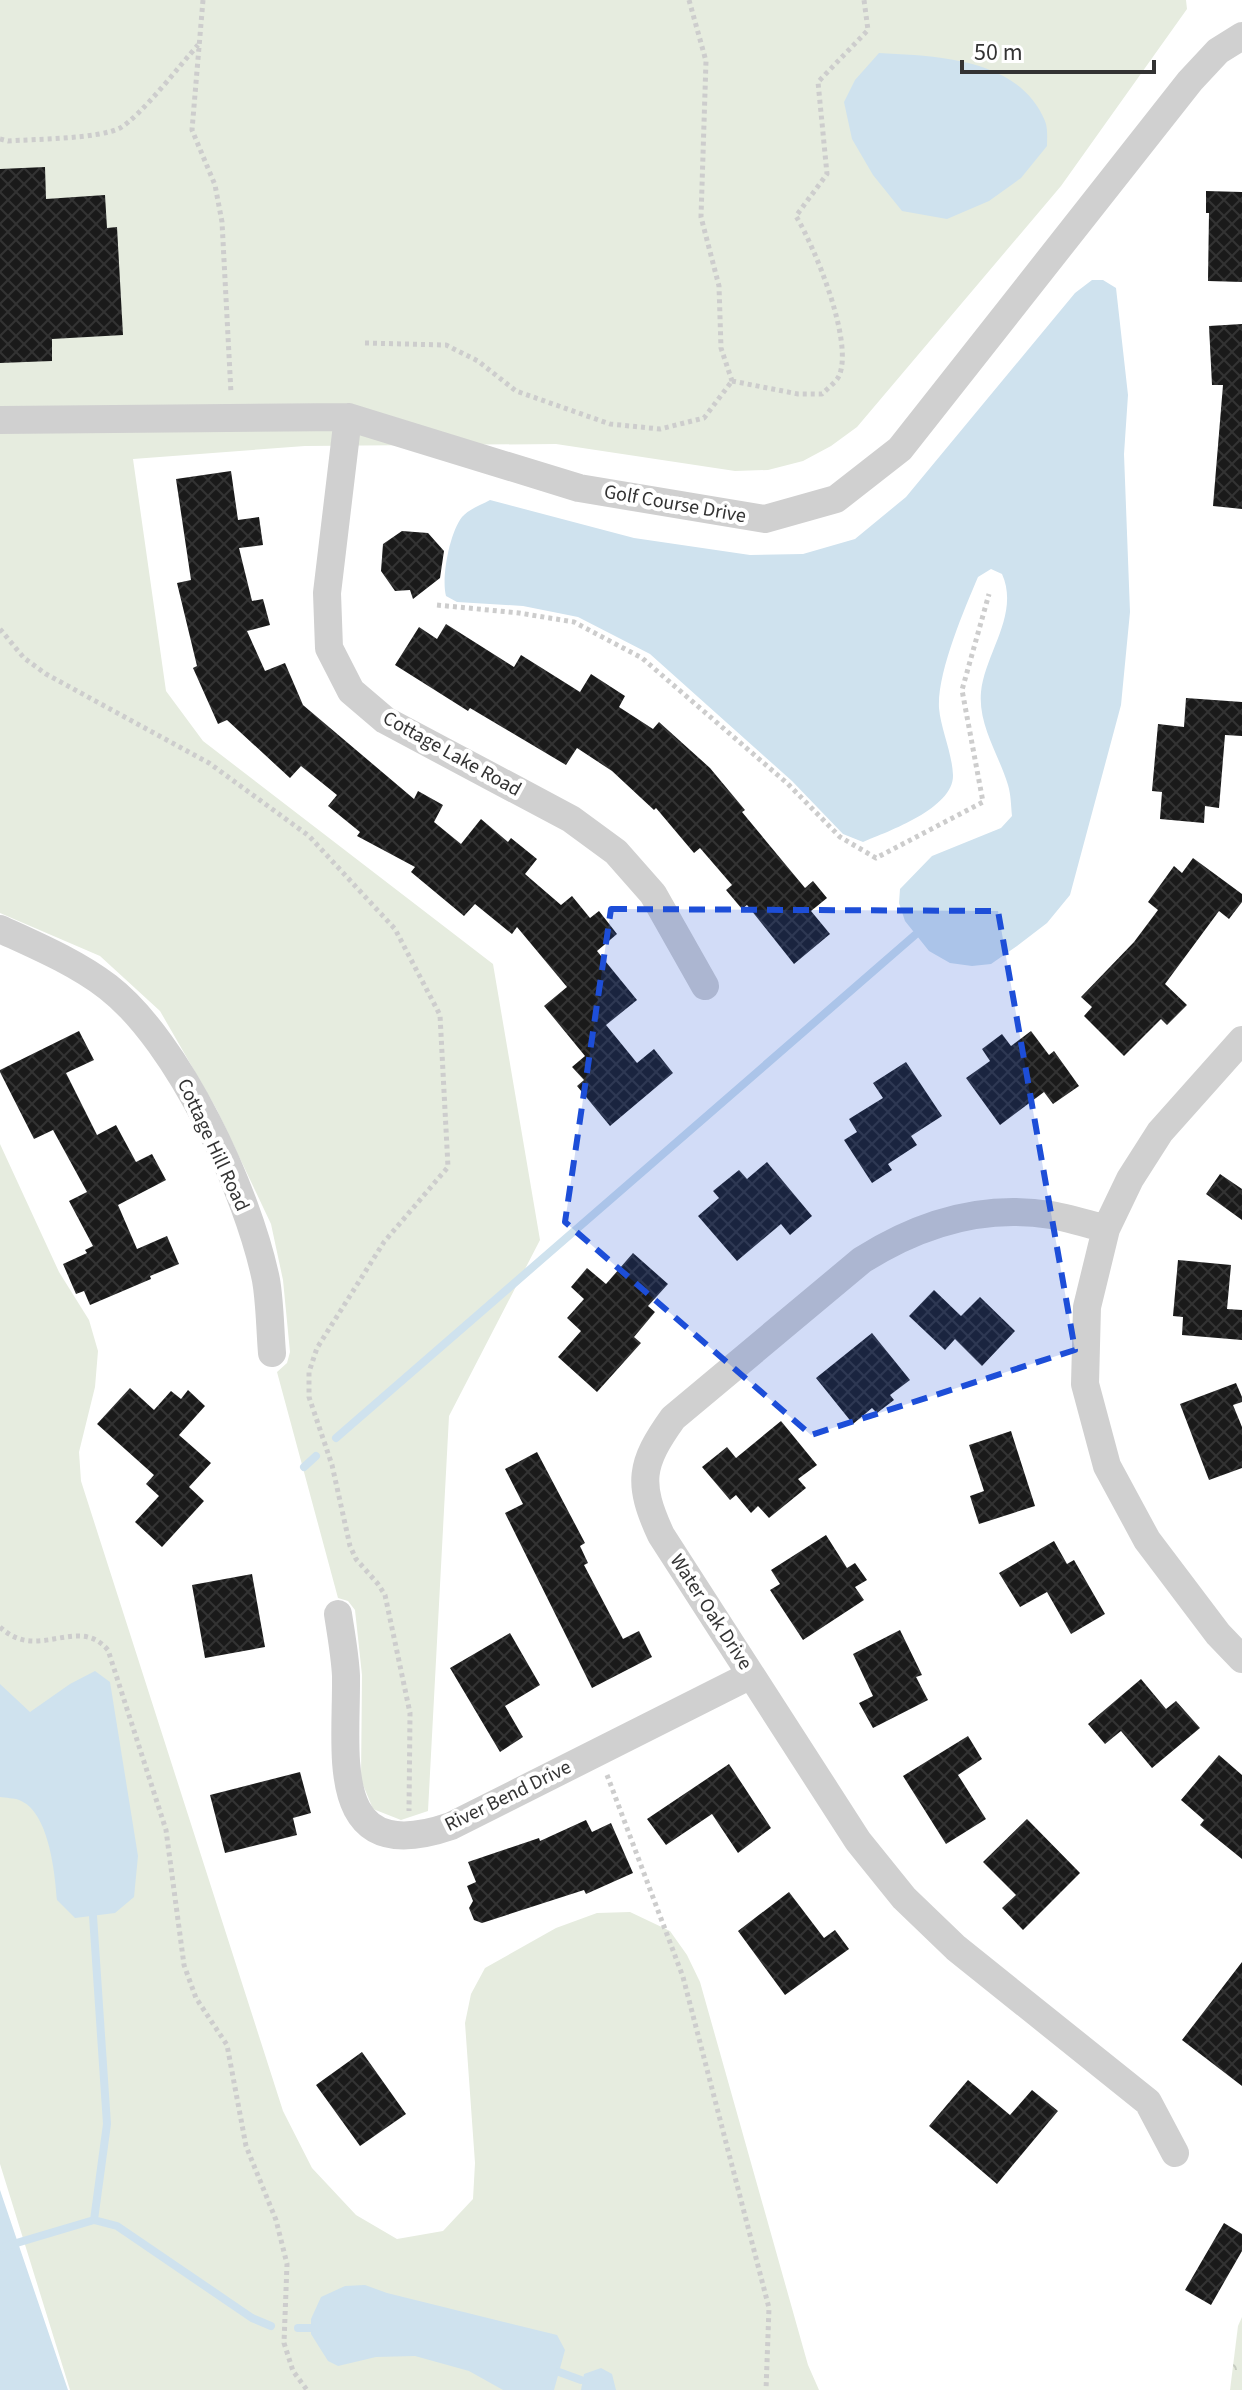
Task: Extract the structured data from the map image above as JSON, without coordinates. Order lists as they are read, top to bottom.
{
  "streets": {
    "street": [
      "Golf Course Drive",
      "Cottage Lake Road",
      "Cottage Hill Road",
      "Water Oak Drive",
      "River Bend Drive"
    ]
  },
  "crossings": [
    ["Golf Course Drive", "Cottage Lake Road"],
    ["Water Oak Drive", "River Bend Drive"]
  ],
  "scale_bar": "50 m"
}
